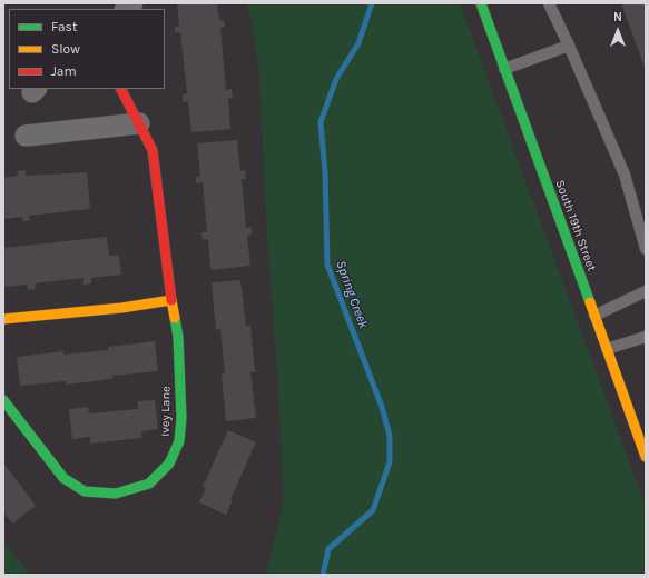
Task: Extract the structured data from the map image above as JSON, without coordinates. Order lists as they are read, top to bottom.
{
  "streets": {
    "street": ["South 19th Street", "Ivey Lane"]
  },
  "water": ["Spring Creek"],
  "legend": ["Fast", "Slow", "Jam"],
  "north": "top"
}
